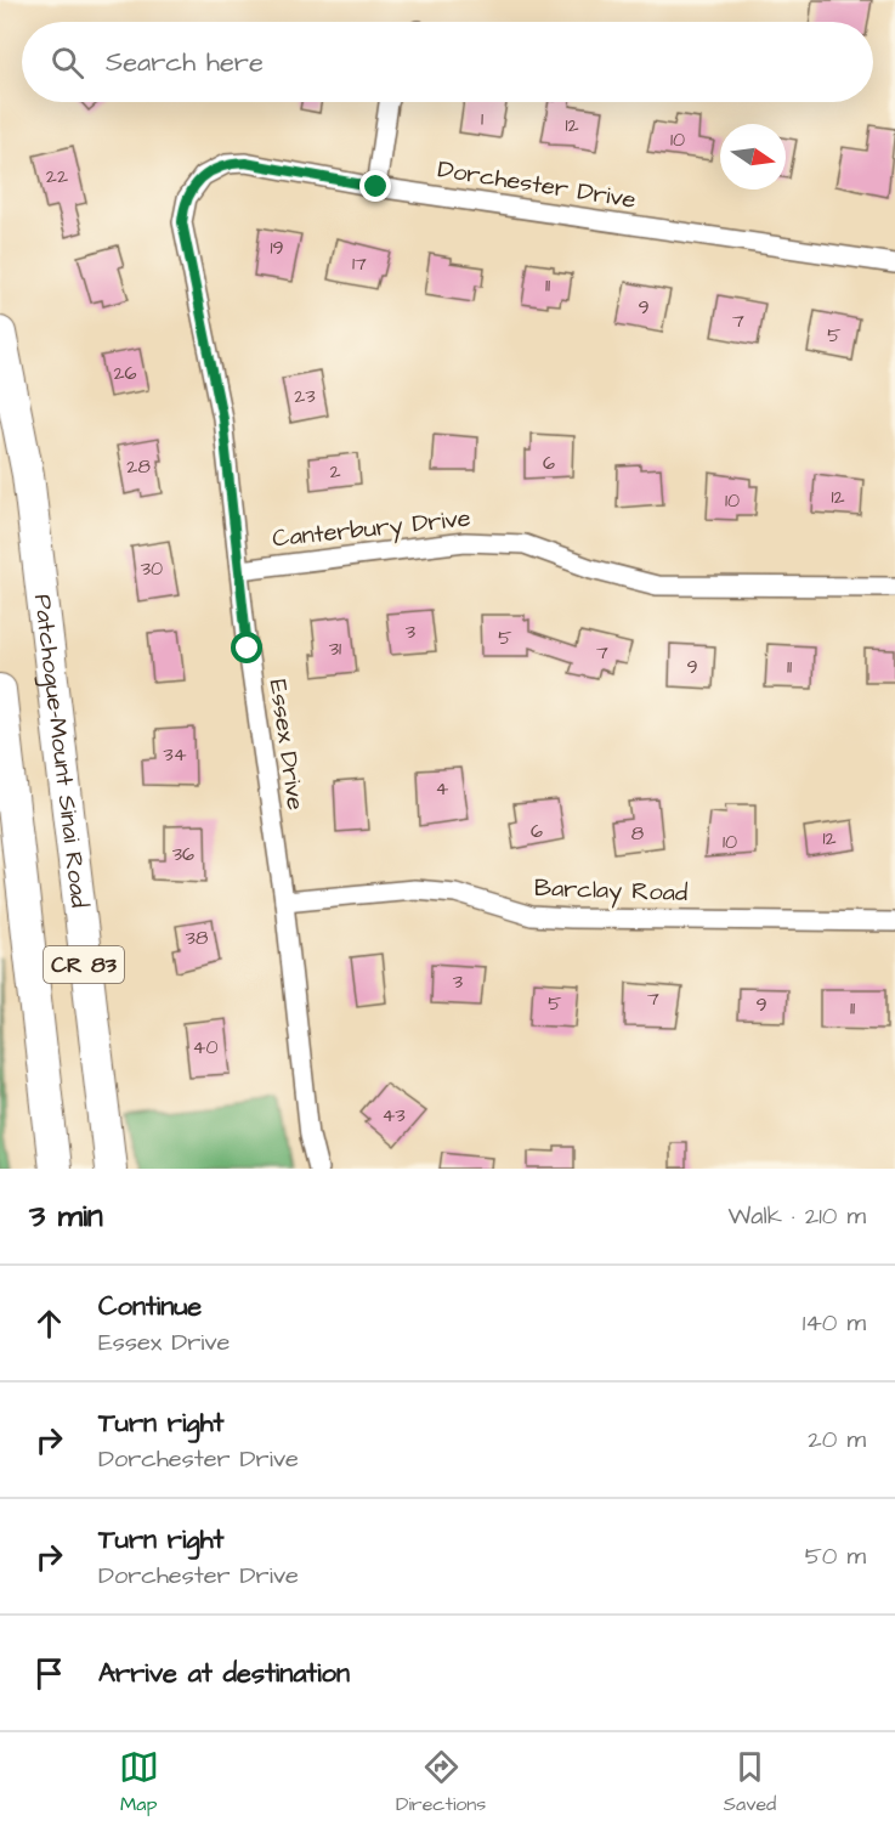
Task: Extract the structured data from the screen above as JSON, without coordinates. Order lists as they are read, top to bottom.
{
  "streets": {
    "highway": ["Patchogue-Mount Sinai Road", "CR 83"],
    "street": [
      "Dorchester Drive",
      "Canterbury Drive",
      "Essex Drive",
      "Barclay Road"
    ]
  },
  "crossings": [
    ["Dorchester Drive", "Essex Drive"],
    ["Canterbury Drive", "Essex Drive"],
    ["Essex Drive", "Barclay Road"]
  ],
  "house_numbers": [
    "1",
    "12",
    "10",
    "22",
    "19",
    "17",
    "11",
    "9",
    "7",
    "5",
    "26",
    "23",
    "6",
    "28",
    "2",
    "12",
    "10",
    "30",
    "3",
    "5",
    "31",
    "7",
    "9",
    "11",
    "34",
    "4",
    "6",
    "8",
    "12",
    "10",
    "36",
    "38",
    "3",
    "7",
    "5",
    "9",
    "11",
    "40",
    "43"
  ],
  "north": "right",
  "page": {
    "search": "Search here",
    "heading": ["3 min", "Walk · 210 m"],
    "list": [
      ["Continue", "Essex Drive", "140 m"],
      ["Turn right", "Dorchester Drive", "20 m"],
      ["Turn right", "Dorchester Drive", "50 m"],
      "Arrive at destination"
    ],
    "nav": ["Map", "Directions", "Saved"]
  }
}
